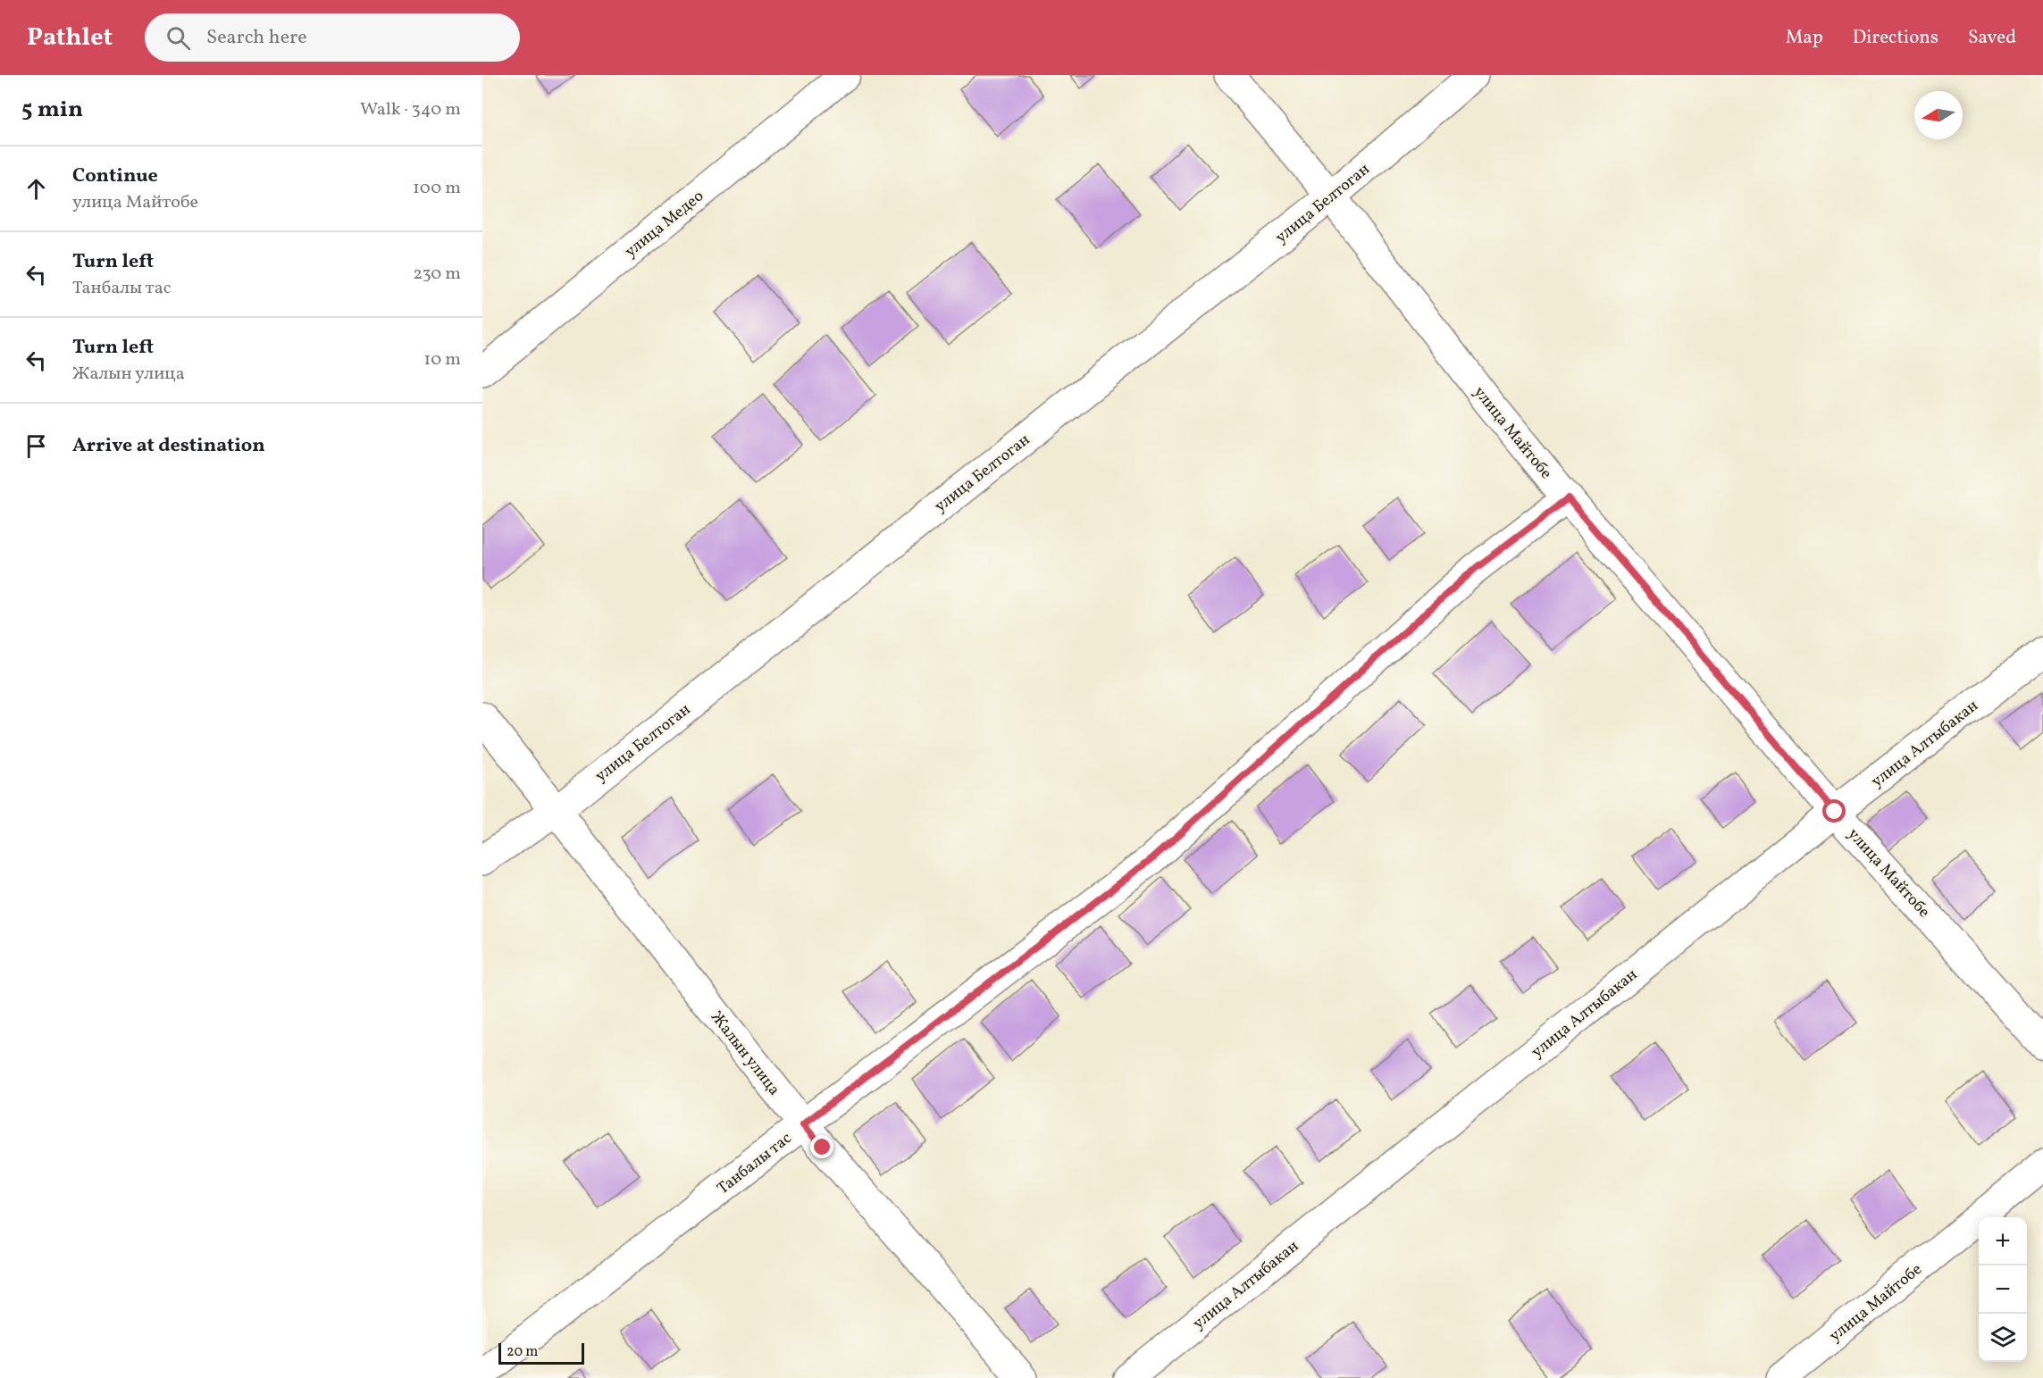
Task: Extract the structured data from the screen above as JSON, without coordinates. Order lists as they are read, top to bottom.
{
  "streets": {
    "street": [
      "улица Белтоган",
      "улица Медео",
      "улица Майтобе",
      "улица Алтыбакан",
      "Жалын улица",
      "Танбалы тас"
    ]
  },
  "crossings": [
    ["улица Белтоган", "улица Майтобе"],
    ["улица Белтоган", "Жалын улица"],
    ["улица Майтобе", "улица Алтыбакан"],
    ["улица Майтобе", "Танбалы тас"],
    ["Жалын улица", "Танбалы тас"]
  ],
  "scale_bar": "20 m",
  "north": "left",
  "page": {
    "header": "Pathlet",
    "search": "Search here",
    "nav": ["Map", "Directions", "Saved"],
    "heading": ["5 min", "Walk · 340 m"],
    "list": [
      ["Continue", "улица Майтобе", "100 m"],
      ["Turn left", "Танбалы тас", "230 m"],
      ["Turn left", "Жалын улица", "10 m"],
      "Arrive at destination"
    ],
    "map_buttons": ["+", "−"],
    "scale": "20 m"
  }
}
